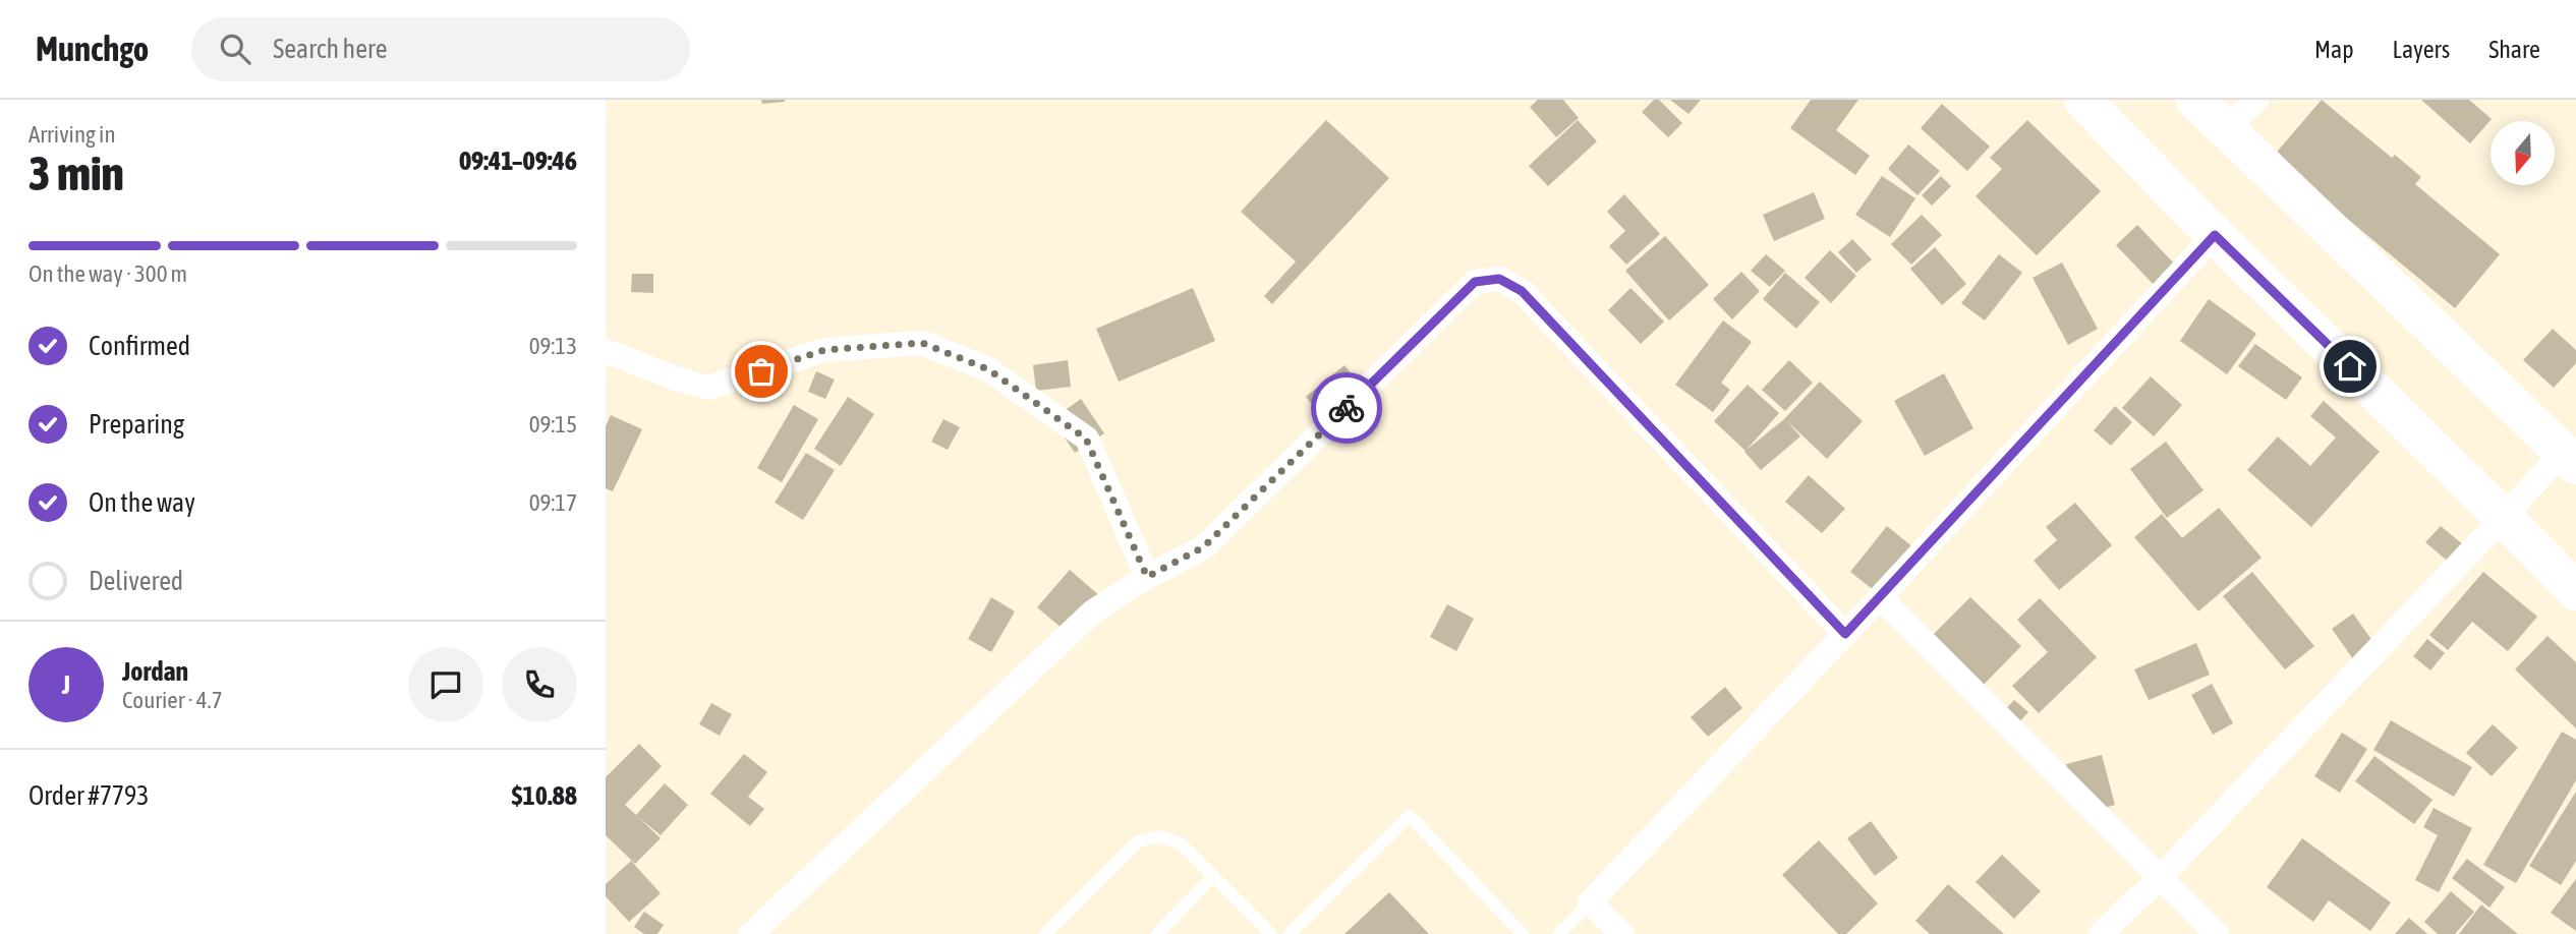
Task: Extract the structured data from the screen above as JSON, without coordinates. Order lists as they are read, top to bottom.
{
  "north": "bottom",
  "page": {
    "header": "Munchgo",
    "search": "Search here",
    "nav": ["Map", "Layers", "Share"],
    "heading": ["3 min", "Arriving in", "09:41–09:46"],
    "panel": [
      "Jordan",
      "Courier · 4.7",
      "Order #7793",
      "$10.88"
    ],
    "bar": "On the way · 300 m",
    "list": [
      ["Confirmed", "09:13"],
      ["Preparing", "09:15"],
      ["On the way", "09:17"],
      "Delivered"
    ],
    "round": "J"
  }
}
